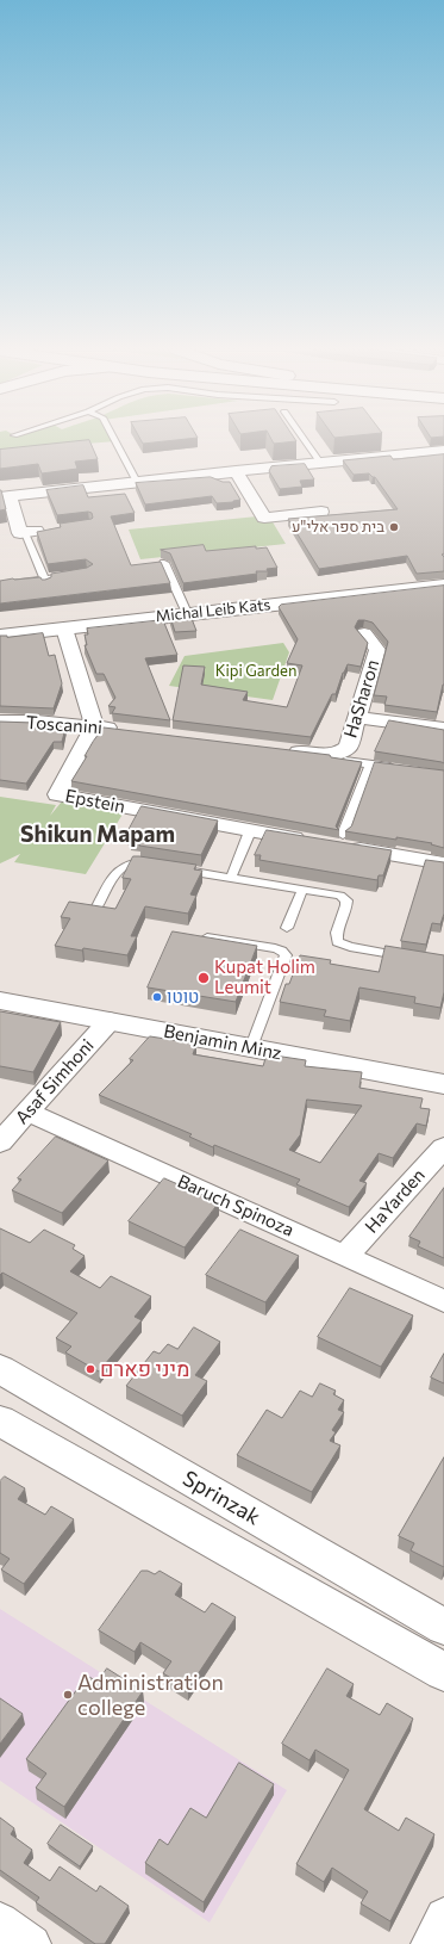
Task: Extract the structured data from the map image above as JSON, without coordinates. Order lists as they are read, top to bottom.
{
  "streets": {
    "main road": ["Michal Leib Kats", "Benjamin Minz", "Sprinzak"],
    "street": [
      "HaSharon",
      "Toscanini",
      "Epstein",
      "Asaf Simhoni",
      "HaYarden",
      "Baruch Spinoza"
    ]
  },
  "crossings": [
    ["Toscanini", "Epstein"],
    ["Benjamin Minz", "Asaf Simhoni"],
    ["Asaf Simhoni", "Baruch Spinoza"],
    ["HaYarden", "Baruch Spinoza"]
  ],
  "districts": ["Shikun Mapam"],
  "parks": ["Kipi Garden"],
  "places": [
    "בית ספר אלי\"ע",
    "Kupat Holim Leumit",
    "טוטו",
    "מיני פארם",
    "Administration college"
  ]
}
